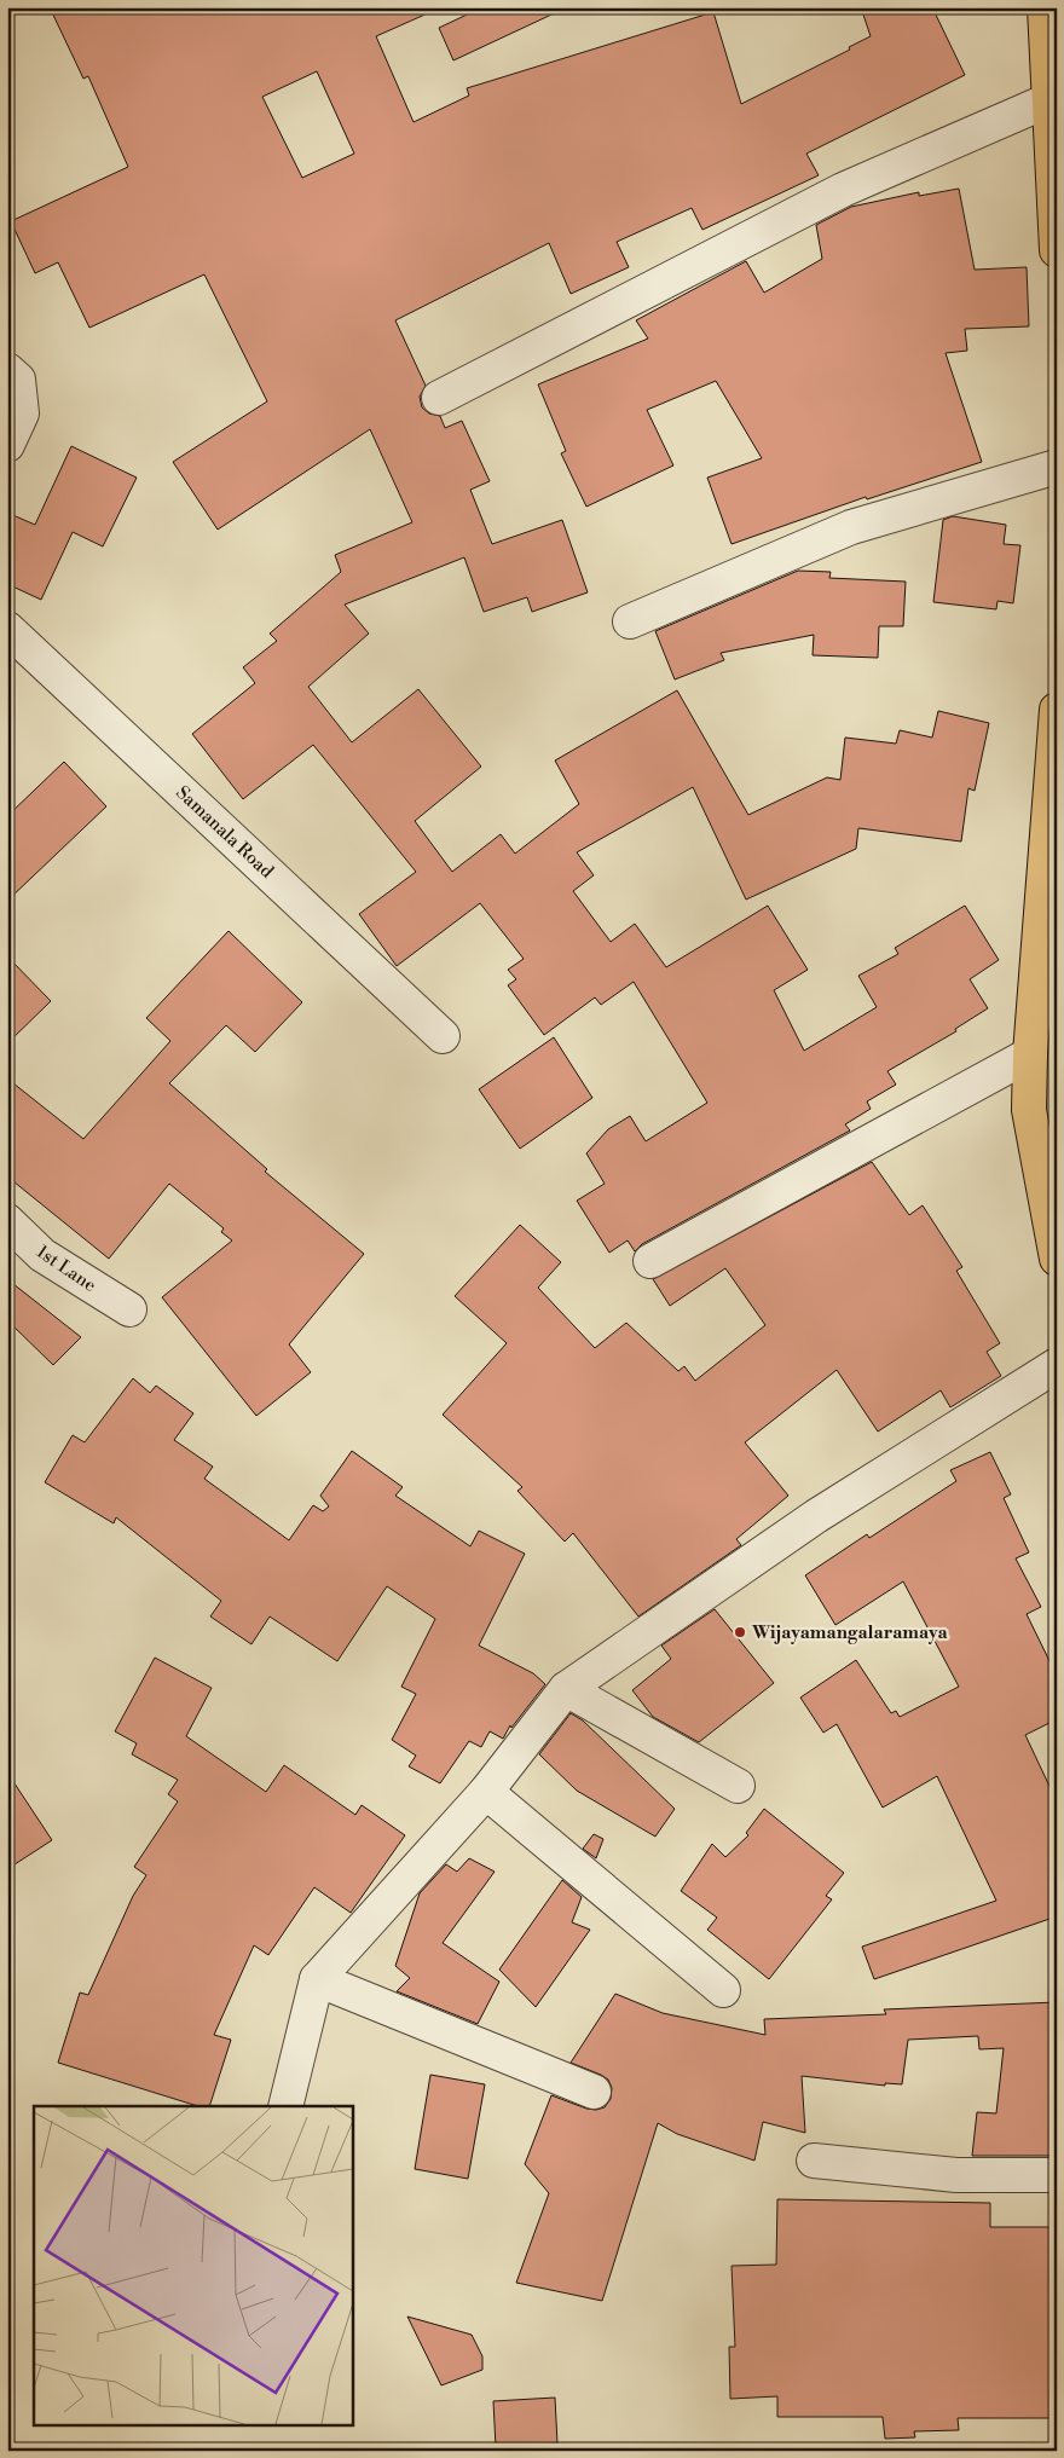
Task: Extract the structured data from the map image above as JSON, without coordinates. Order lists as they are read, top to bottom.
{
  "streets": {
    "street": ["Samanala Road", "1st Lane"]
  },
  "places": ["Wijayamangalaramaya"]
}
